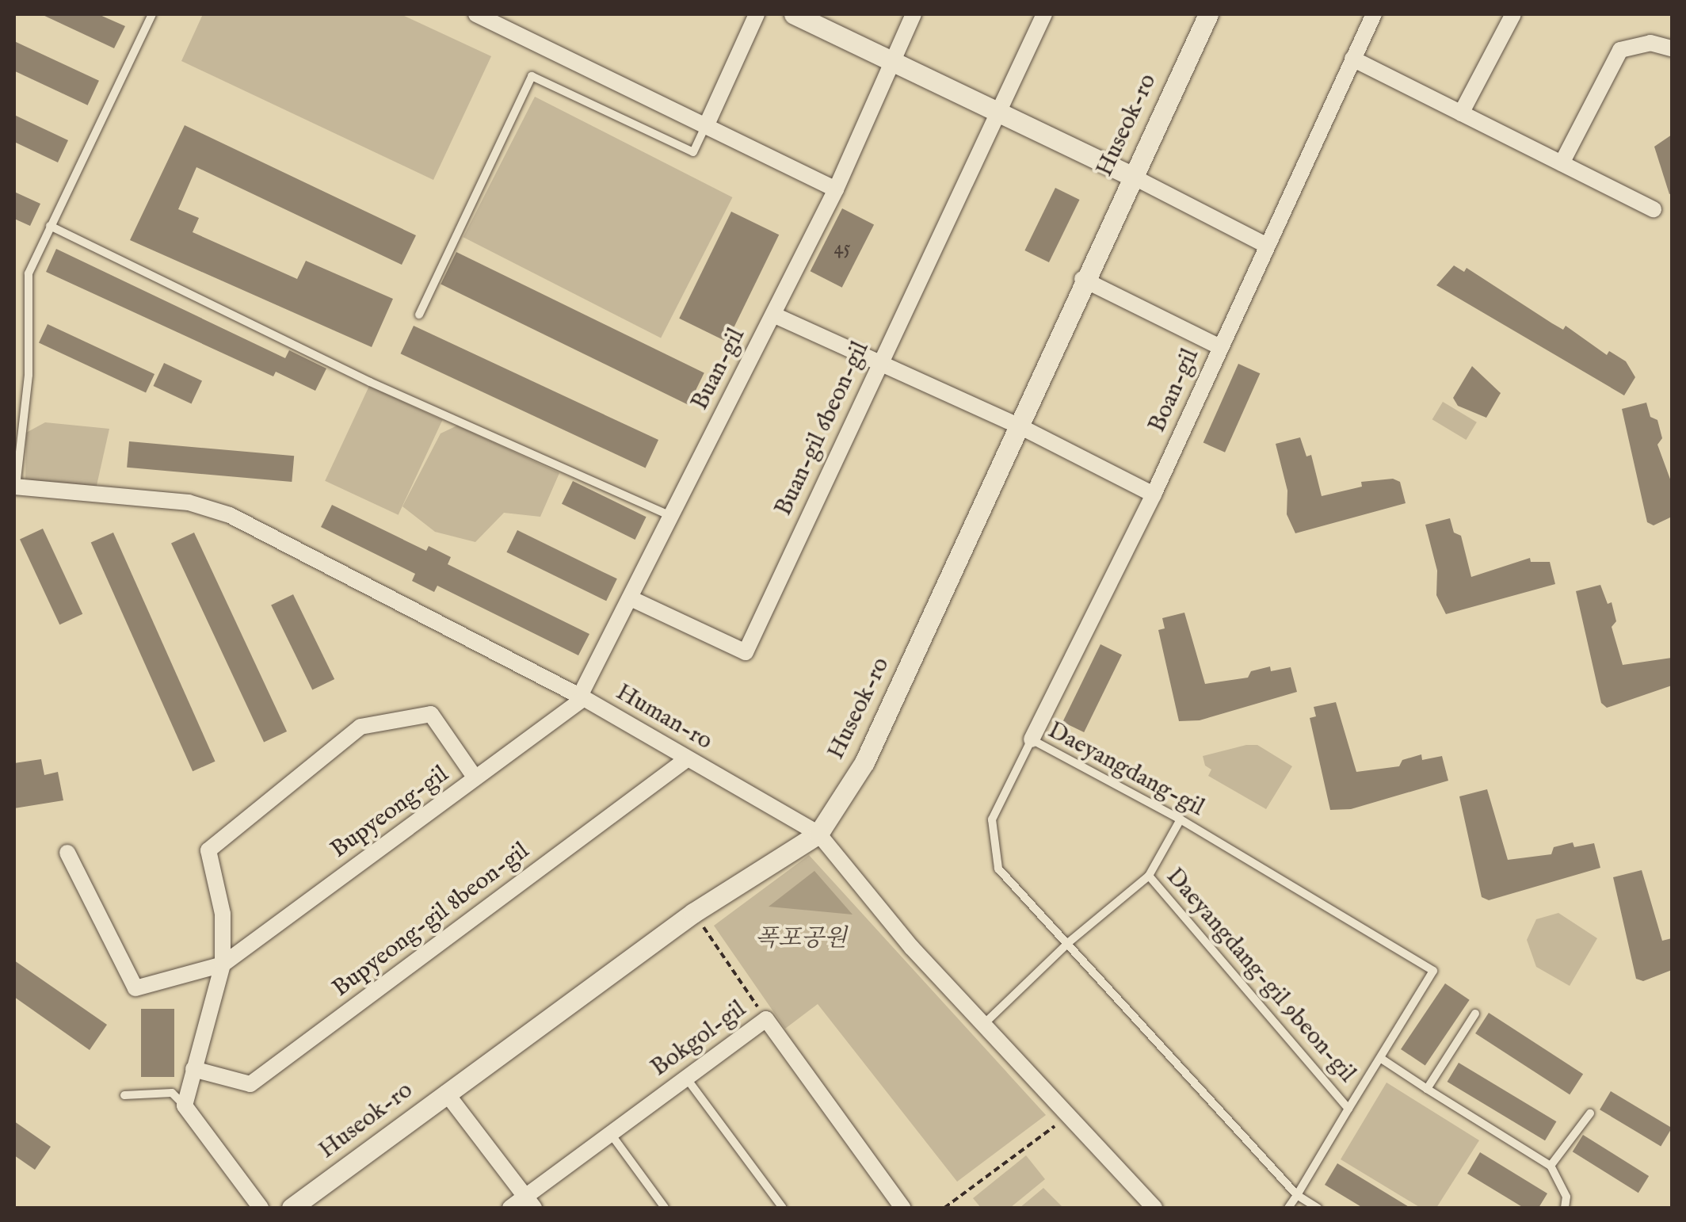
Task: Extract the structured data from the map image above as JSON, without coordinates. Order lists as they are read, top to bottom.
{
  "streets": {
    "street": [
      "Huseok-ro",
      "Buan-gil",
      "Boan-gil",
      "Buan-gil 6beon-gil",
      "Human-ro",
      "Bupyeong-gil",
      "Bupyeong-gil 8beon-gil",
      "Bokgol-gil"
    ],
    "lane": ["Daeyangdang-gil", "Daeyangdang-gil 9beon-gil"]
  },
  "crossings": [
    ["Huseok-ro", "Human-ro"],
    ["Buan-gil", "Buan-gil 6beon-gil"],
    ["Buan-gil", "Human-ro"],
    ["Buan-gil", "Bupyeong-gil"],
    ["Boan-gil", "Daeyangdang-gil"],
    ["Human-ro", "Bupyeong-gil"],
    ["Human-ro", "Bupyeong-gil 8beon-gil"],
    ["Human-ro", "Daeyangdang-gil 9beon-gil"],
    ["Daeyangdang-gil", "Daeyangdang-gil 9beon-gil"]
  ],
  "parks": ["폭포공원"],
  "house_numbers": ["45"]
}
